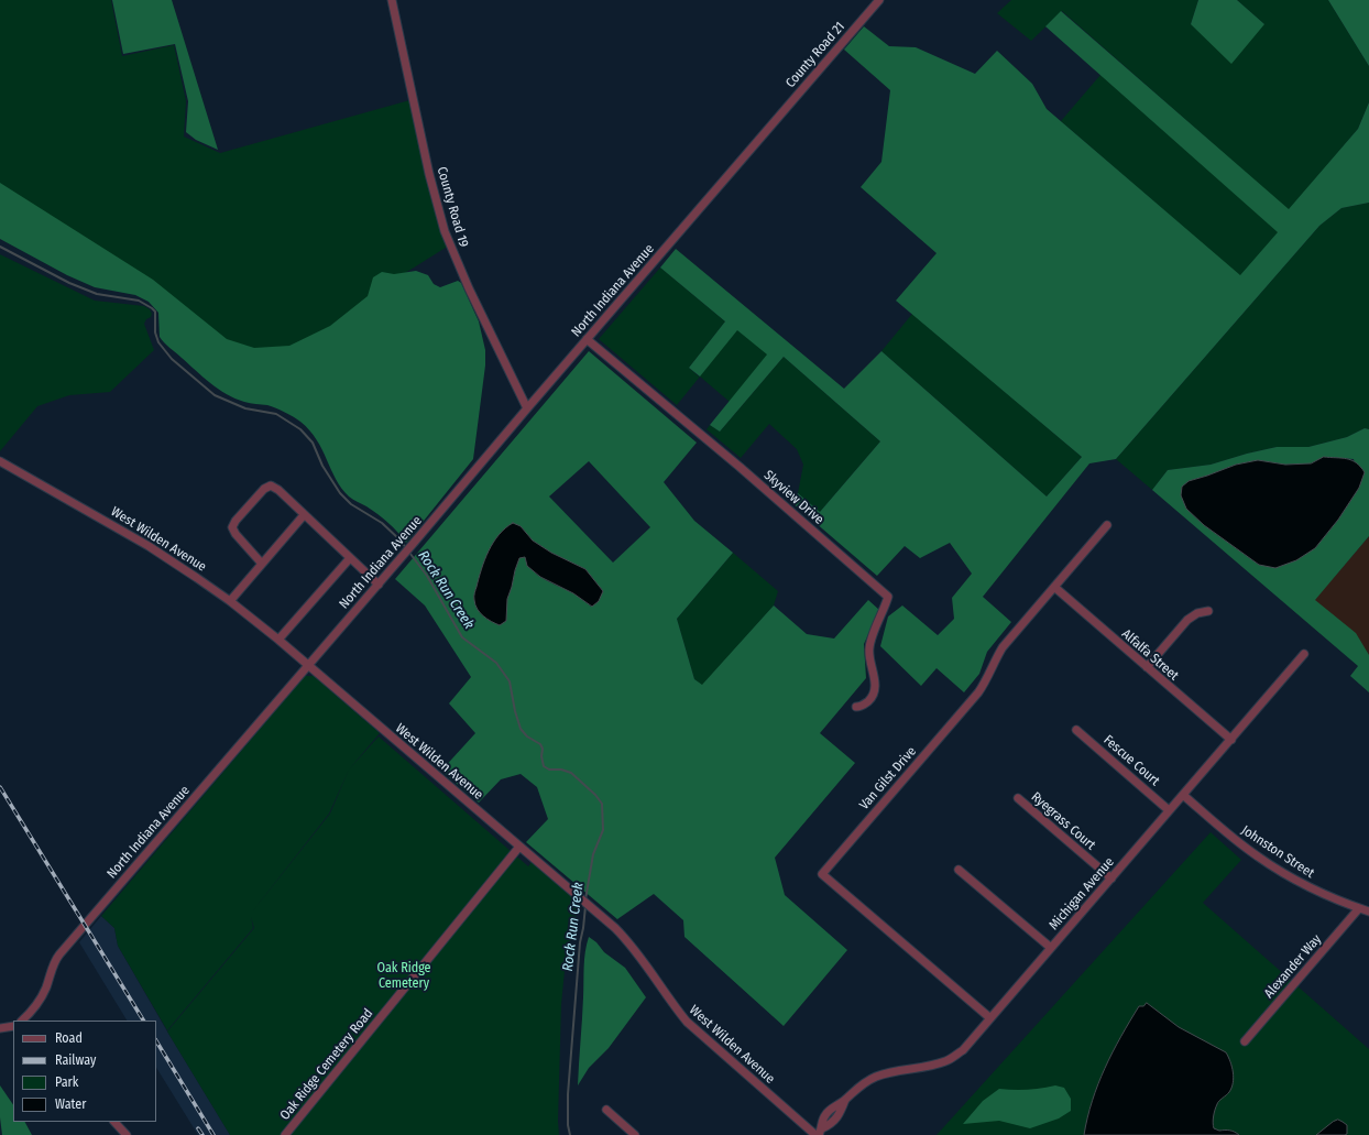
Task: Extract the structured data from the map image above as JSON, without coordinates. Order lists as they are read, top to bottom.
{
  "streets": {
    "street": [
      "County Road 21",
      "County Road 19",
      "North Indiana Avenue",
      "Skyview Drive",
      "West Wilden Avenue",
      "Alfalfa Street",
      "Fescue Court",
      "Van Gilst Drive",
      "Ryegrass Court",
      "Johnston Street",
      "Michigan Avenue",
      "Alexander Way",
      "Oak Ridge Cemetery Road"
    ]
  },
  "crossings": [
    ["County Road 21", "North Indiana Avenue"],
    ["County Road 19", "North Indiana Avenue"],
    ["North Indiana Avenue", "Skyview Drive"],
    ["North Indiana Avenue", "West Wilden Avenue"],
    ["West Wilden Avenue", "Michigan Avenue"],
    ["West Wilden Avenue", "Oak Ridge Cemetery Road"],
    ["Alfalfa Street", "Van Gilst Drive"],
    ["Alfalfa Street", "Michigan Avenue"],
    ["Fescue Court", "Michigan Avenue"],
    ["Van Gilst Drive", "Michigan Avenue"],
    ["Ryegrass Court", "Michigan Avenue"],
    ["Johnston Street", "Michigan Avenue"],
    ["Johnston Street", "Alexander Way"]
  ],
  "water": ["Rock Run Creek"],
  "parks": ["Oak Ridge Cemetery"],
  "legend": [
    "Road",
    "Railway",
    "Park",
    "Water"
  ]
}
